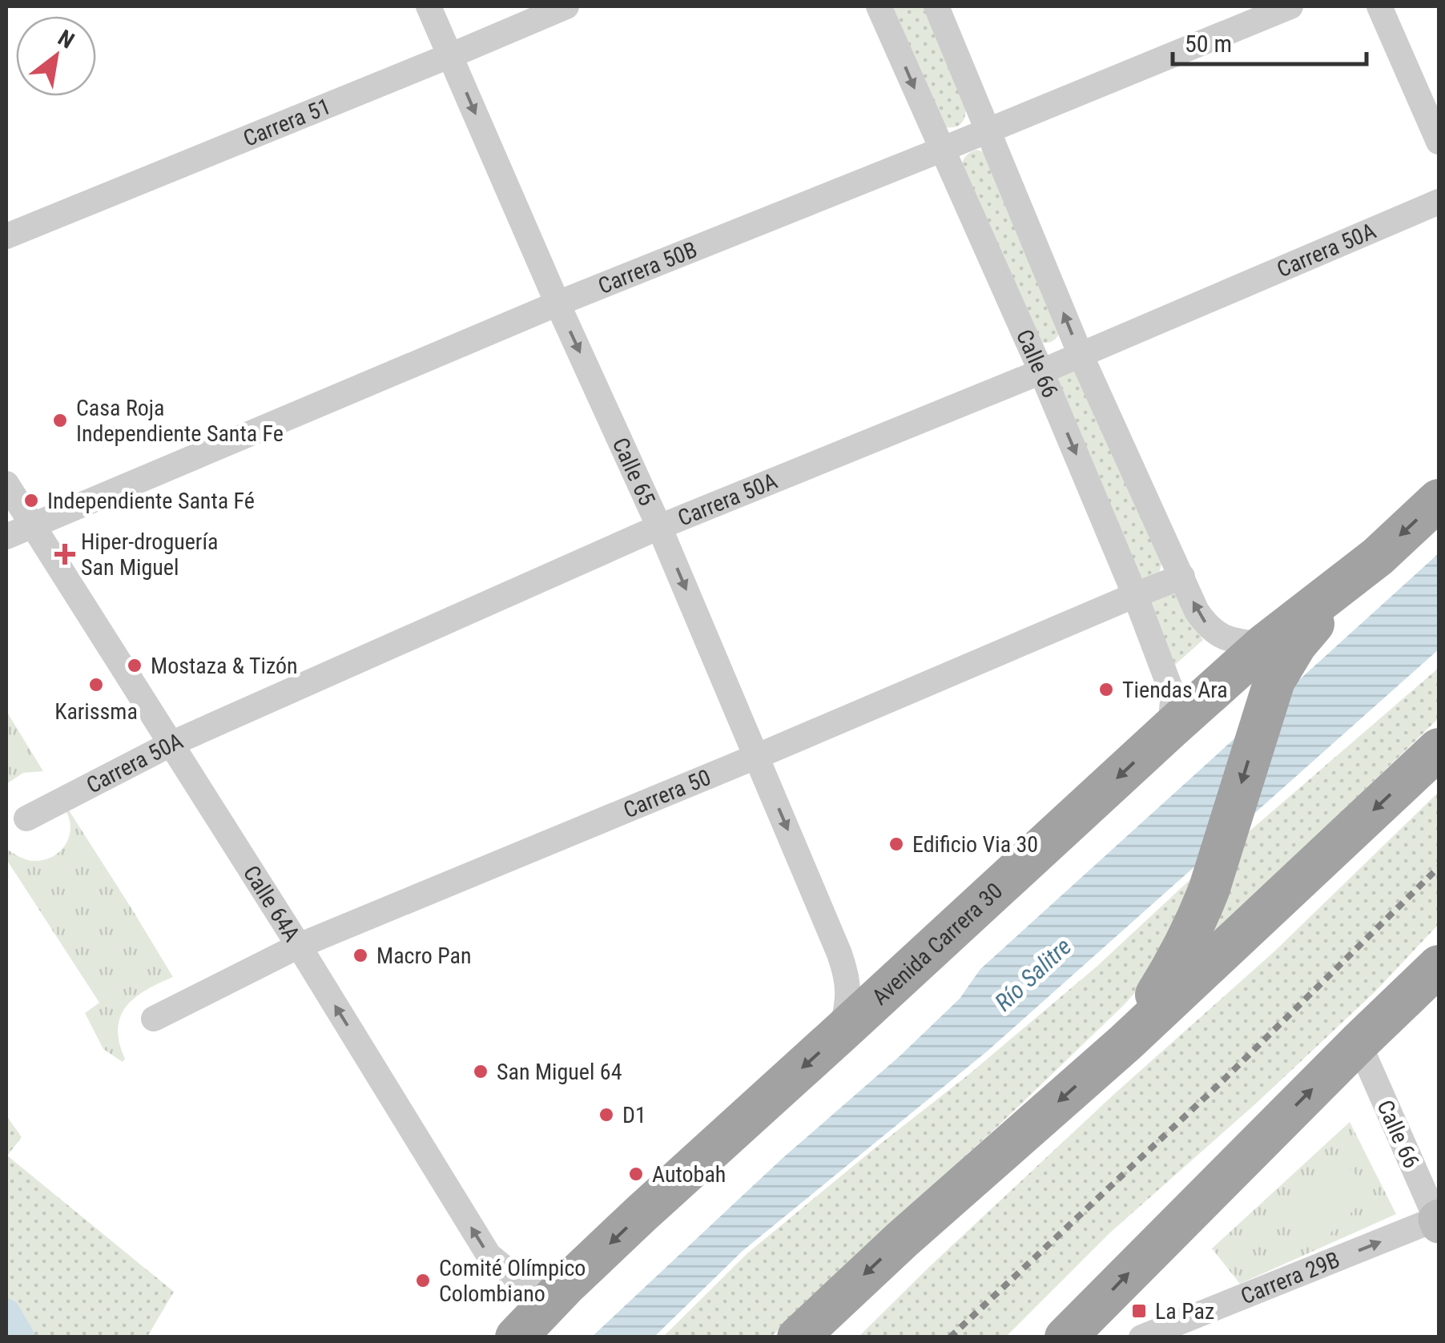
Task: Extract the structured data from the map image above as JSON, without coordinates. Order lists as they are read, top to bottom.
{
  "streets": {
    "highway": ["Avenida Carrera 30"],
    "street": [
      "Carrera 51",
      "Carrera 50A",
      "Carrera 50B",
      "Calle 66",
      "Calle 65",
      "Carrera 50",
      "Calle 64A",
      "Carrera 29B"
    ]
  },
  "crossings": [
    ["Carrera 51", "Calle 65"],
    ["Carrera 50A", "Calle 66"],
    ["Carrera 50A", "Calle 65"],
    ["Carrera 50A", "Calle 64A"],
    ["Carrera 50B", "Calle 66"],
    ["Carrera 50B", "Calle 65"],
    ["Carrera 50B", "Calle 64A"],
    ["Calle 66", "Carrera 50"],
    ["Calle 66", "Avenida Carrera 30"],
    ["Calle 66", "Carrera 29B"],
    ["Calle 65", "Carrera 50"],
    ["Calle 65", "Avenida Carrera 30"],
    ["Carrera 50", "Calle 64A"],
    ["Calle 64A", "Avenida Carrera 30"]
  ],
  "one_way": ["Calle 65", "Calle 64A", "Carrera 29B"],
  "water": ["Río Salitre"],
  "places": {
    "other": [
      "Casa Roja Independiente Santa Fe",
      "Independiente Santa Fé",
      "Mostaza & Tizón",
      "Karissma",
      "Tiendas Ara",
      "Edificio Via 30",
      "Macro Pan",
      "San Miguel 64",
      "D1",
      "Autobah",
      "Comité Olímpico Colombiano"
    ],
    "health": ["Hiper-droguería San Miguel"],
    "transit": ["La Paz"]
  },
  "scale_bar": "50 m",
  "north": "top right"
}
